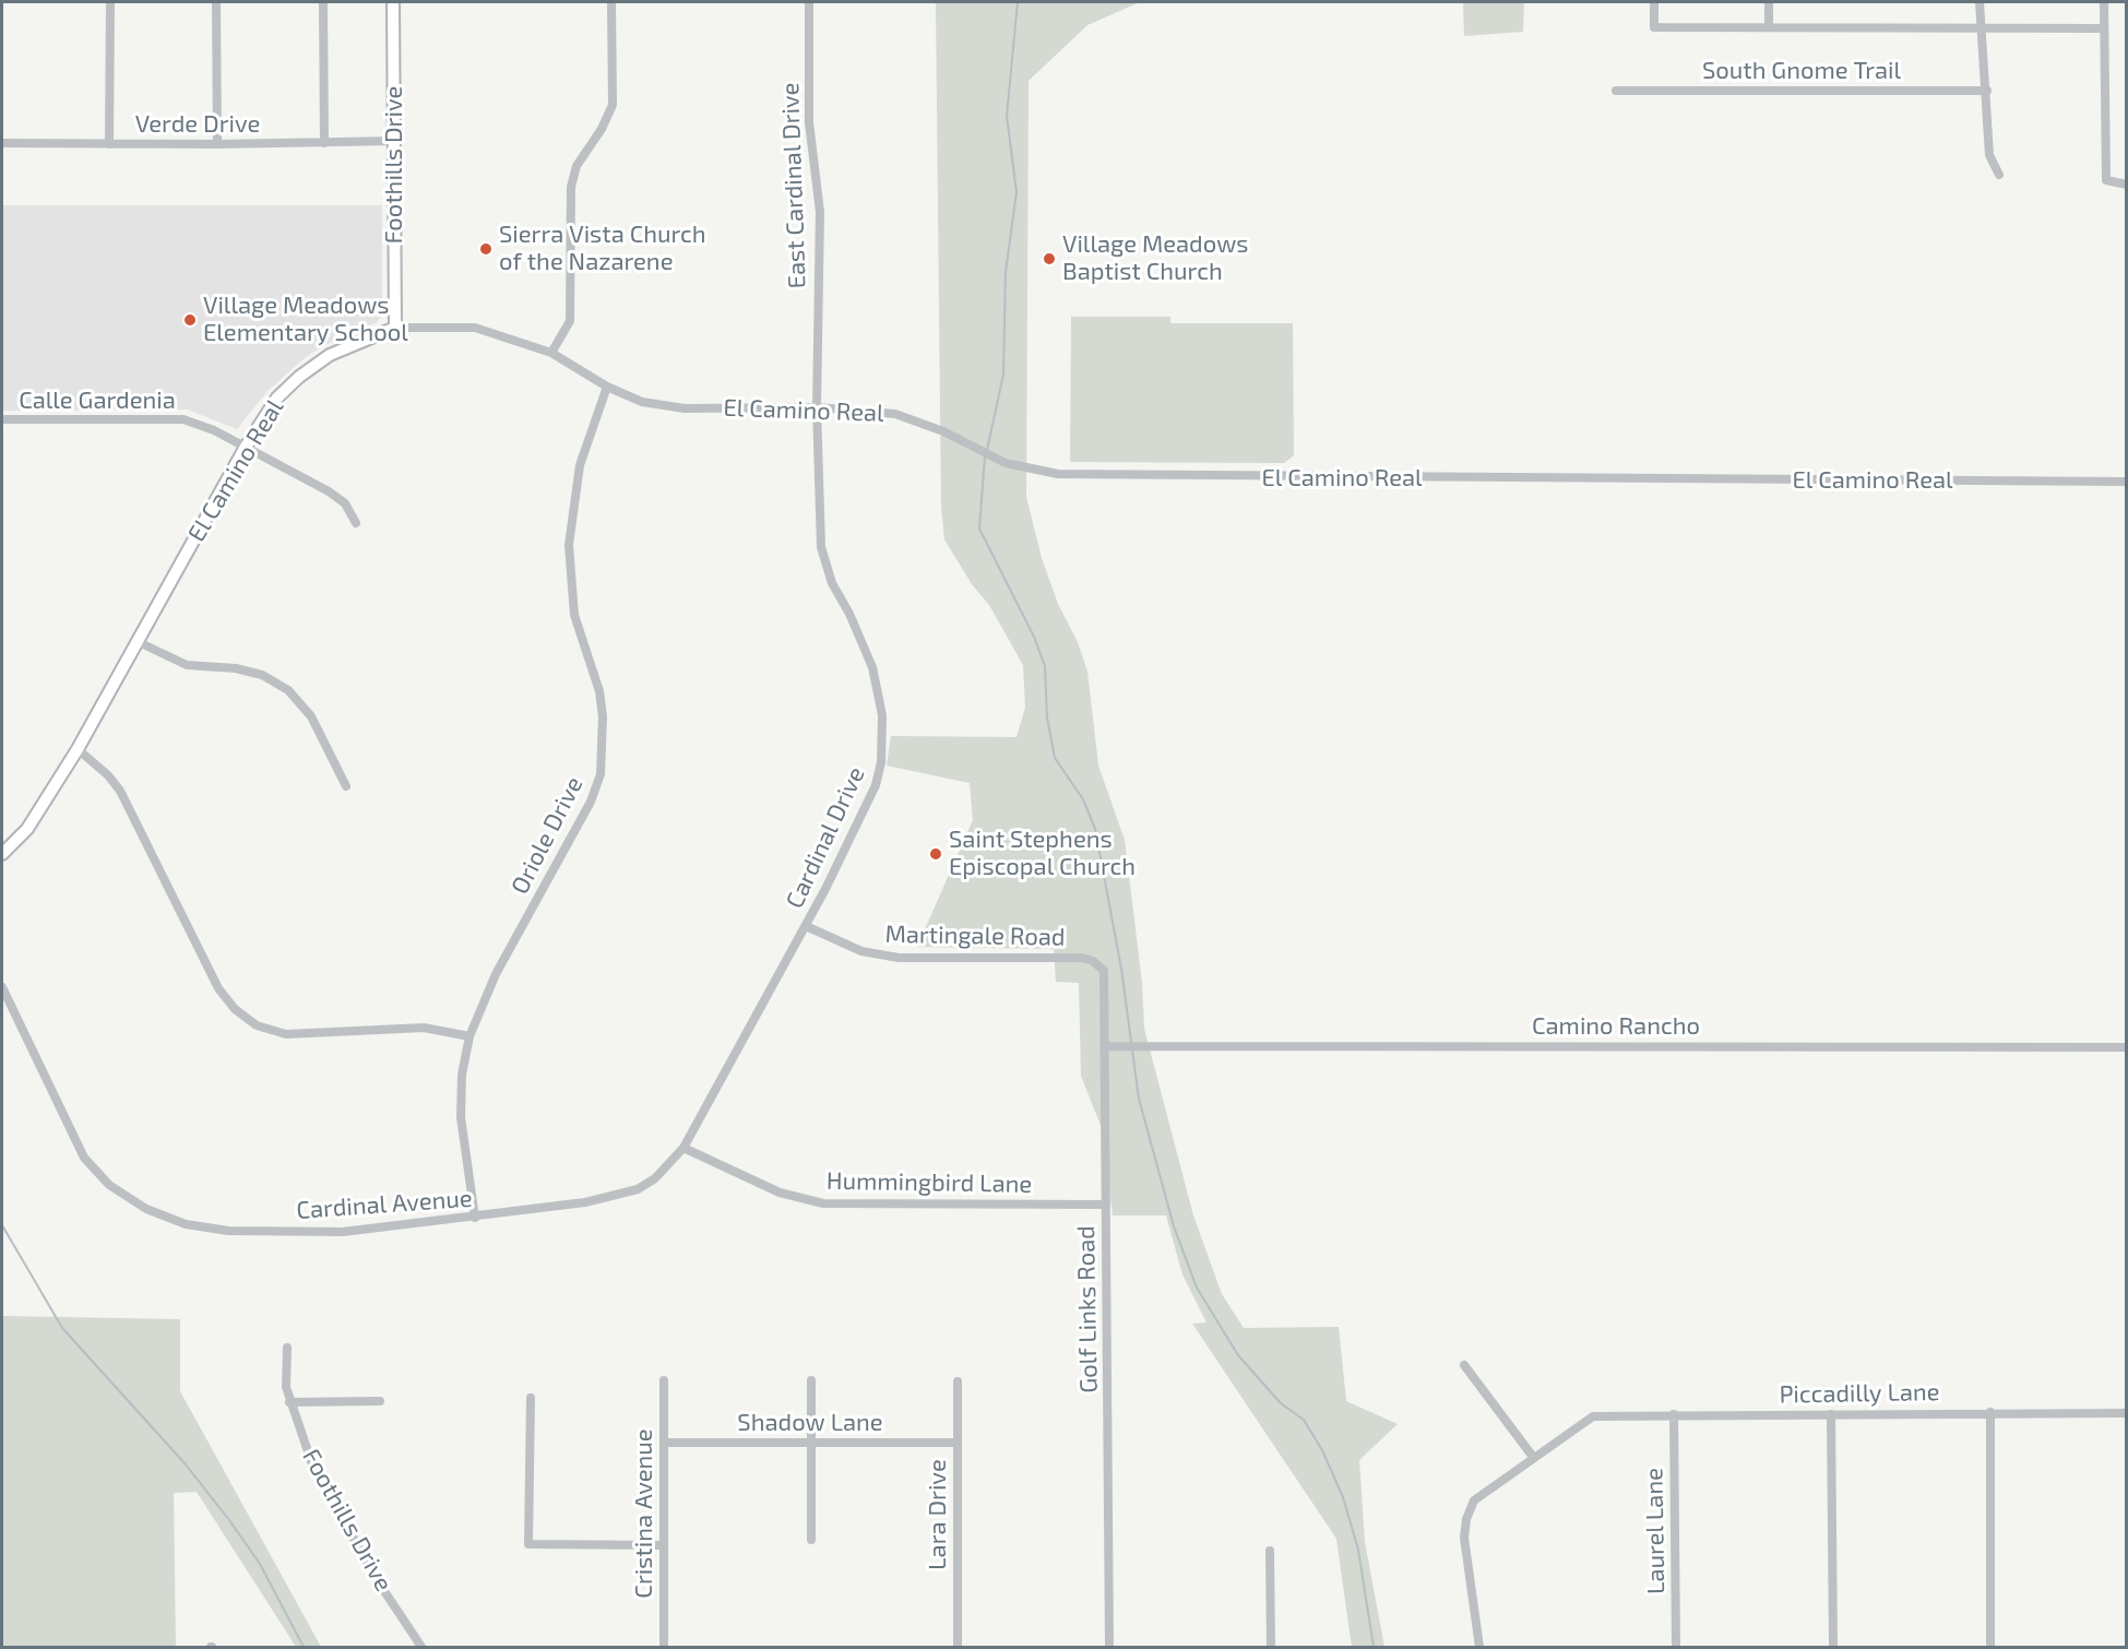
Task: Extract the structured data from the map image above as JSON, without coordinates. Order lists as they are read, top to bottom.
{
  "streets": {
    "street": [
      "South Gnome Trail",
      "Verde Drive",
      "Foothills Drive",
      "East Cardinal Drive",
      "Calle Gardenia",
      "El Camino Real",
      "Oriole Drive",
      "Cardinal Drive",
      "Martingale Road",
      "Camino Rancho",
      "Hummingbird Lane",
      "Cardinal Avenue",
      "Golf Links Road",
      "Piccadilly Lane",
      "Shadow Lane",
      "Cristina Avenue",
      "Lara Drive",
      "Laurel Lane"
    ]
  },
  "crossings": [
    ["Verde Drive", "Foothills Drive"],
    ["Foothills Drive", "El Camino Real"],
    ["East Cardinal Drive", "El Camino Real"],
    ["East Cardinal Drive", "Cardinal Drive"],
    ["Calle Gardenia", "El Camino Real"],
    ["El Camino Real", "Oriole Drive"],
    ["El Camino Real", "Cardinal Drive"],
    ["Oriole Drive", "Cardinal Avenue"],
    ["Cardinal Drive", "Martingale Road"],
    ["Cardinal Drive", "Hummingbird Lane"],
    ["Cardinal Drive", "Cardinal Avenue"],
    ["Martingale Road", "Golf Links Road"],
    ["Camino Rancho", "Golf Links Road"],
    ["Hummingbird Lane", "Cardinal Avenue"],
    ["Hummingbird Lane", "Golf Links Road"],
    ["Piccadilly Lane", "Laurel Lane"],
    ["Shadow Lane", "Cristina Avenue"],
    ["Shadow Lane", "Lara Drive"]
  ],
  "places": [
    "Sierra Vista Church of the Nazarene",
    "Village Meadows Baptist Church",
    "Village Meadows Elementary School",
    "Saint Stephens Episcopal Church"
  ]
}
